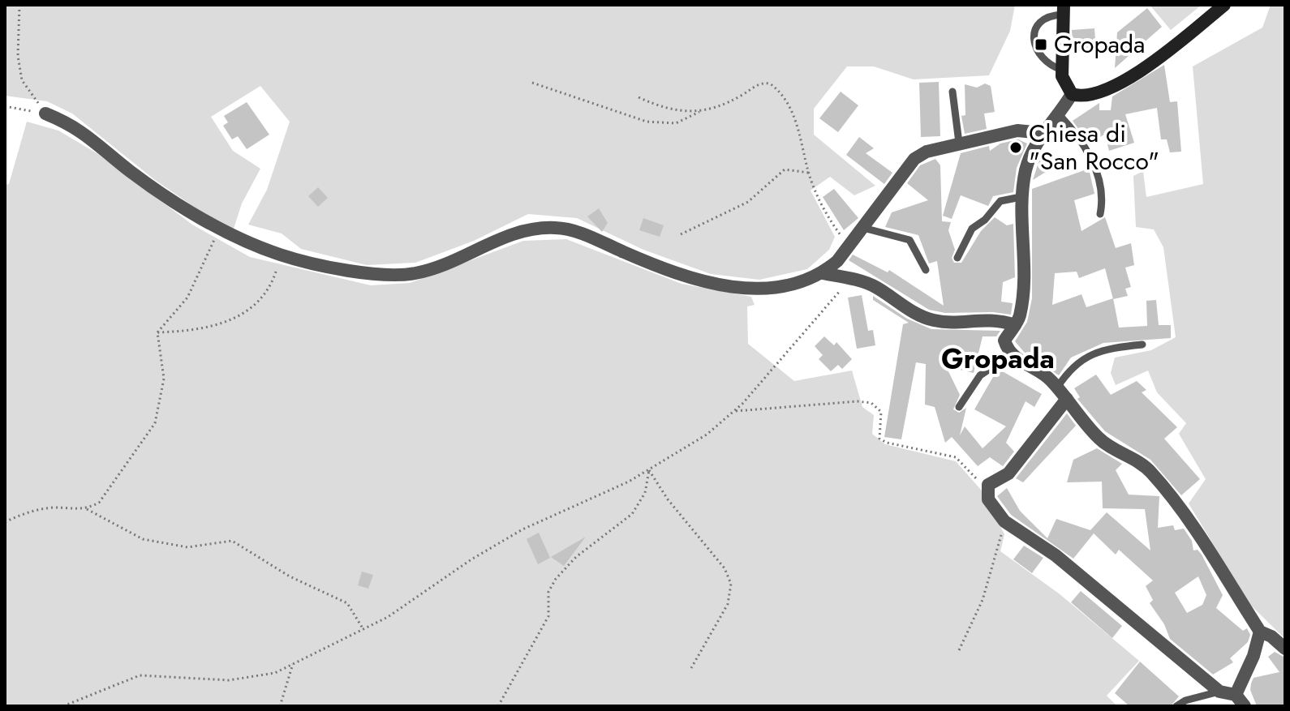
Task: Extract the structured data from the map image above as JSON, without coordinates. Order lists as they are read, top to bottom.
{
  "districts": ["Gropada"],
  "places": {
    "transit": ["Gropada"],
    "other": ["Chiesa di \"San Rocco\""]
  }
}
